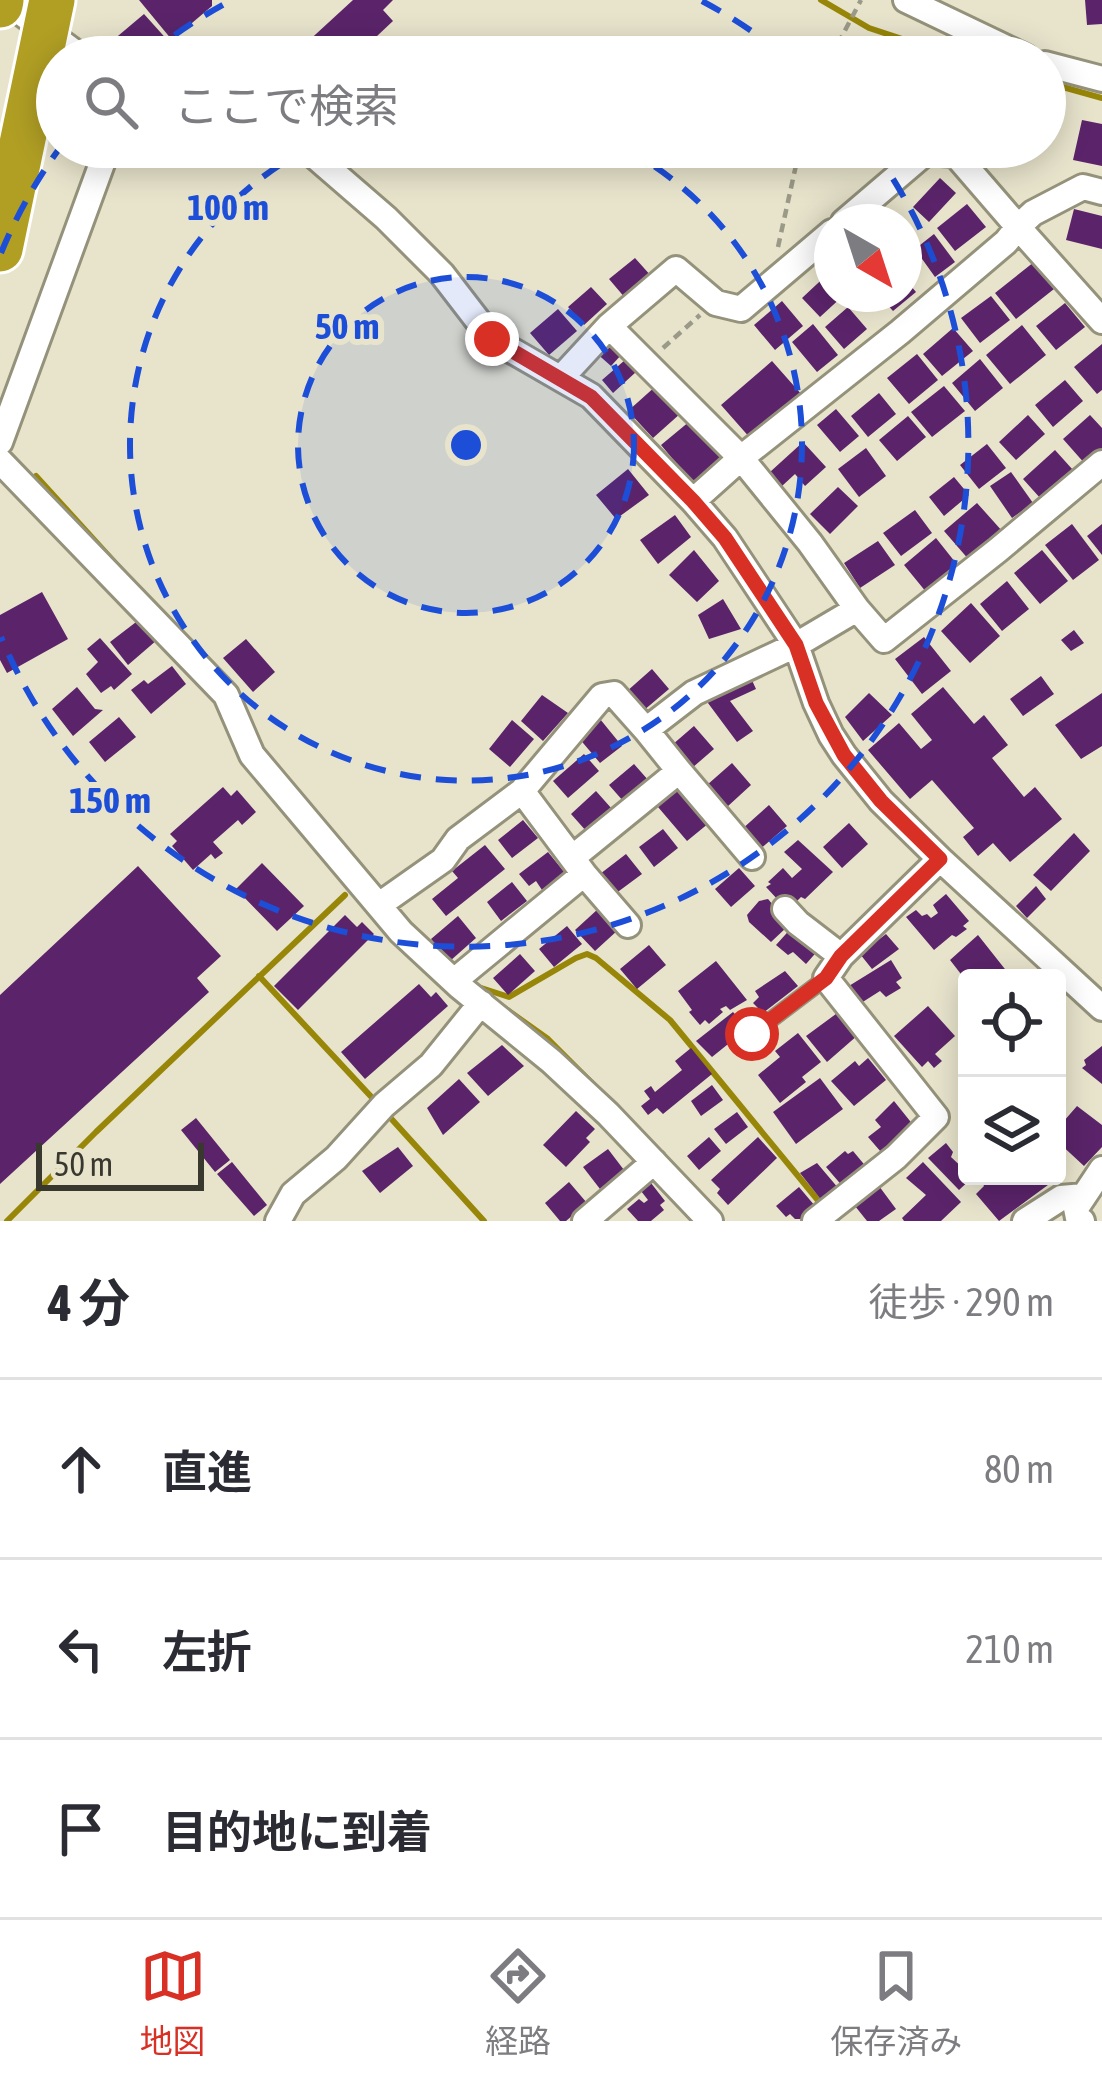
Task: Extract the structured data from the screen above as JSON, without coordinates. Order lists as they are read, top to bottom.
{
  "scale_bar": "50 m",
  "north": "bottom right",
  "page": {
    "search": "ここで検索",
    "scale": "50 m",
    "heading": ["4 分", "徒歩 · 290 m"],
    "list": [
      ["直進", "80 m"],
      ["左折", "210 m"],
      "目的地に到着"
    ],
    "nav": ["地図", "経路", "保存済み"]
  },
  "rings": ["100 m", "50 m", "150 m"]
}
